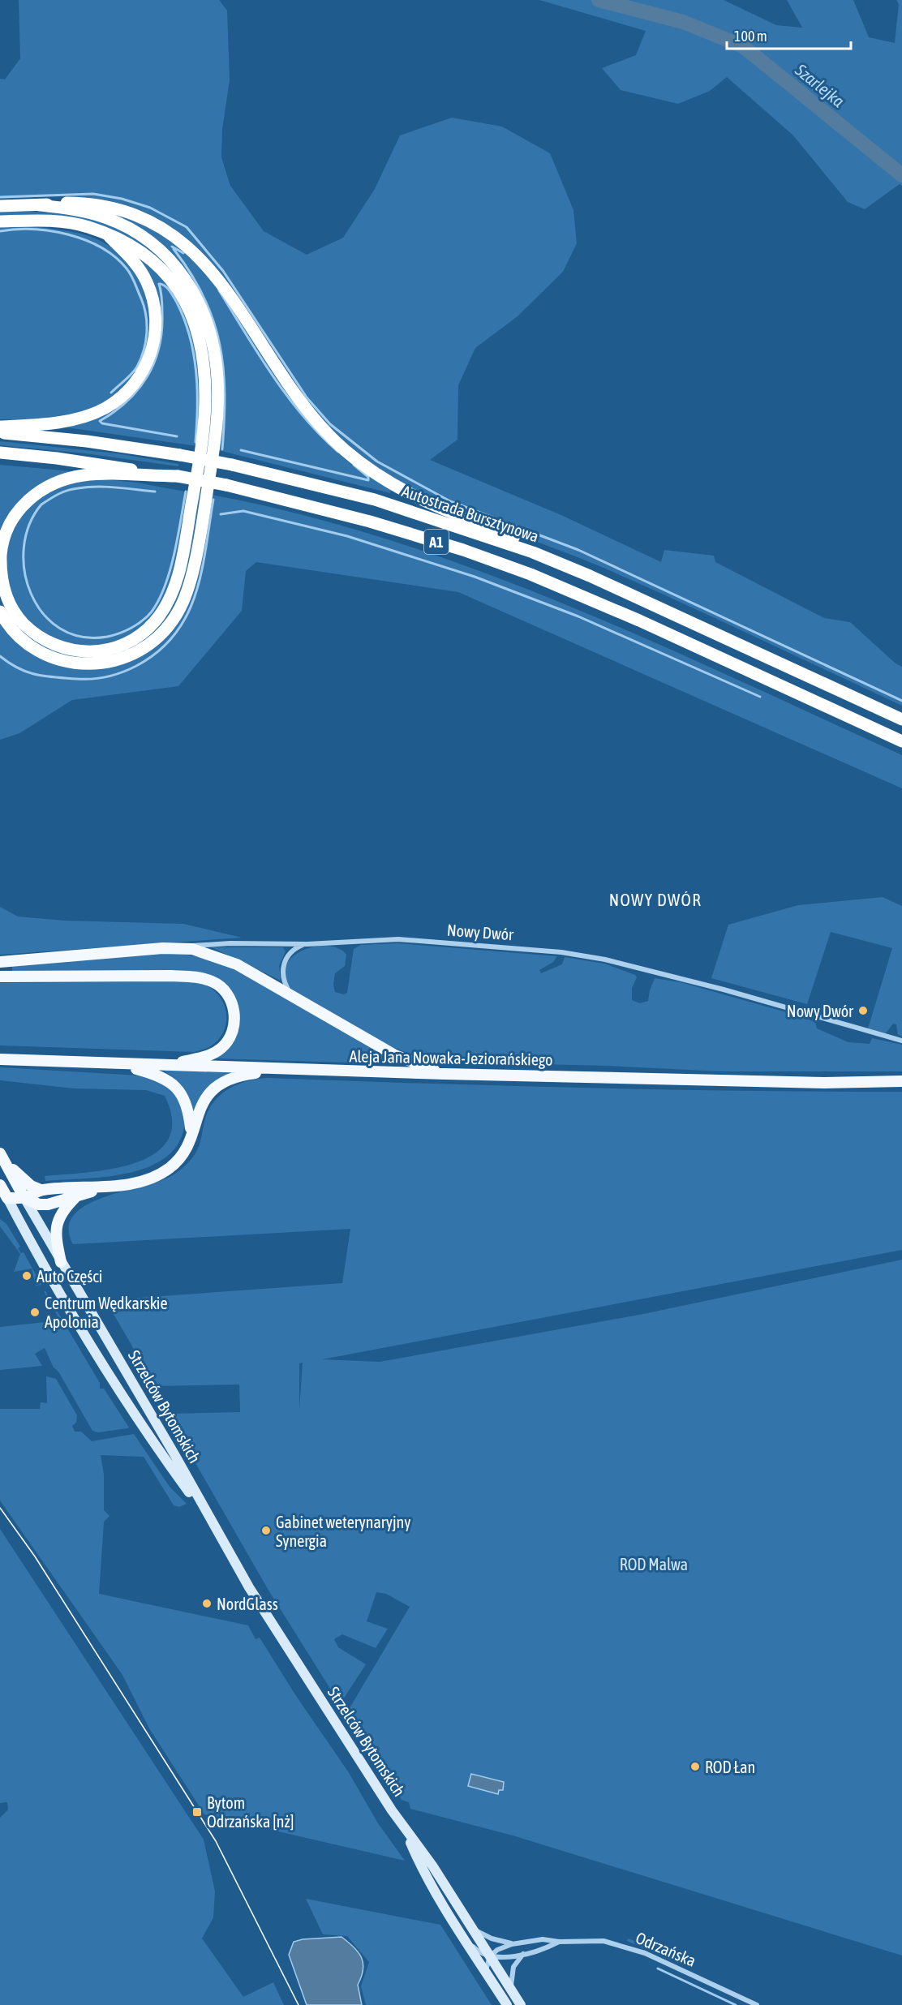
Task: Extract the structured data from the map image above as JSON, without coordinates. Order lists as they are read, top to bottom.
{
  "streets": {
    "highway": ["Autostrada Bursztynowa", "A1"],
    "main road": ["Aleja Jana Nowaka-Jeziorańskiego", "Strzelców Bytomskich"],
    "street": ["Nowy Dwór", "Odrzańska"]
  },
  "districts": ["NOWY DWÓR"],
  "water": ["Szarlejka"],
  "parks": ["ROD Malwa"],
  "places": {
    "other": [
      "Nowy Dwór",
      "Auto Części",
      "Centrum Wędkarskie Apolonia",
      "Gabinet weterynaryjny Synergia",
      "NordGlass",
      "ROD Łan"
    ],
    "transit": ["Bytom Odrzańska [nż]"]
  },
  "scale_bar": "100 m"
}
